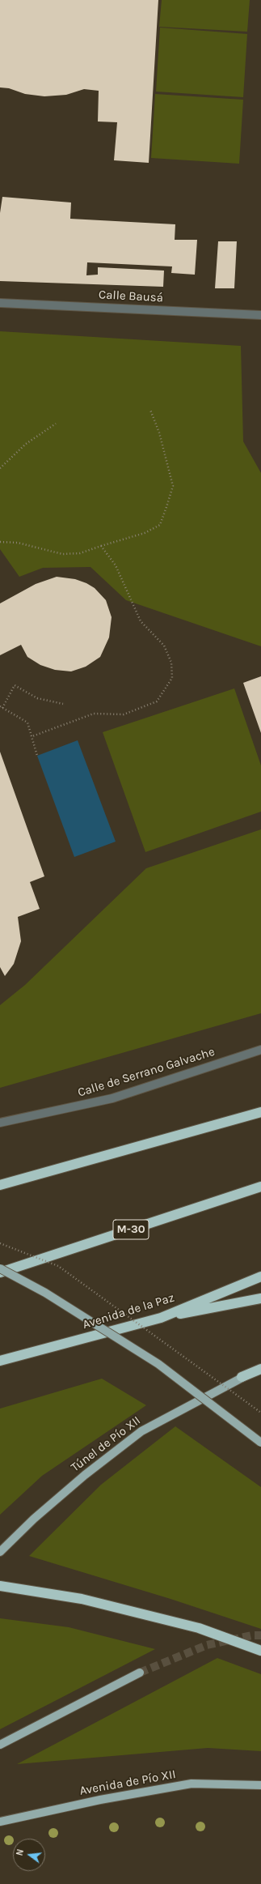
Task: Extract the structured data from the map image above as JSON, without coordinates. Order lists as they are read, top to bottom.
{
  "streets": {
    "highway": ["M-30", "Avenida de la Paz"],
    "main road": ["Túnel de Pío XII", "Avenida de Pío XII"],
    "street": ["Calle Bausá", "Calle de Serrano Galvache"]
  },
  "north": "left"
}
